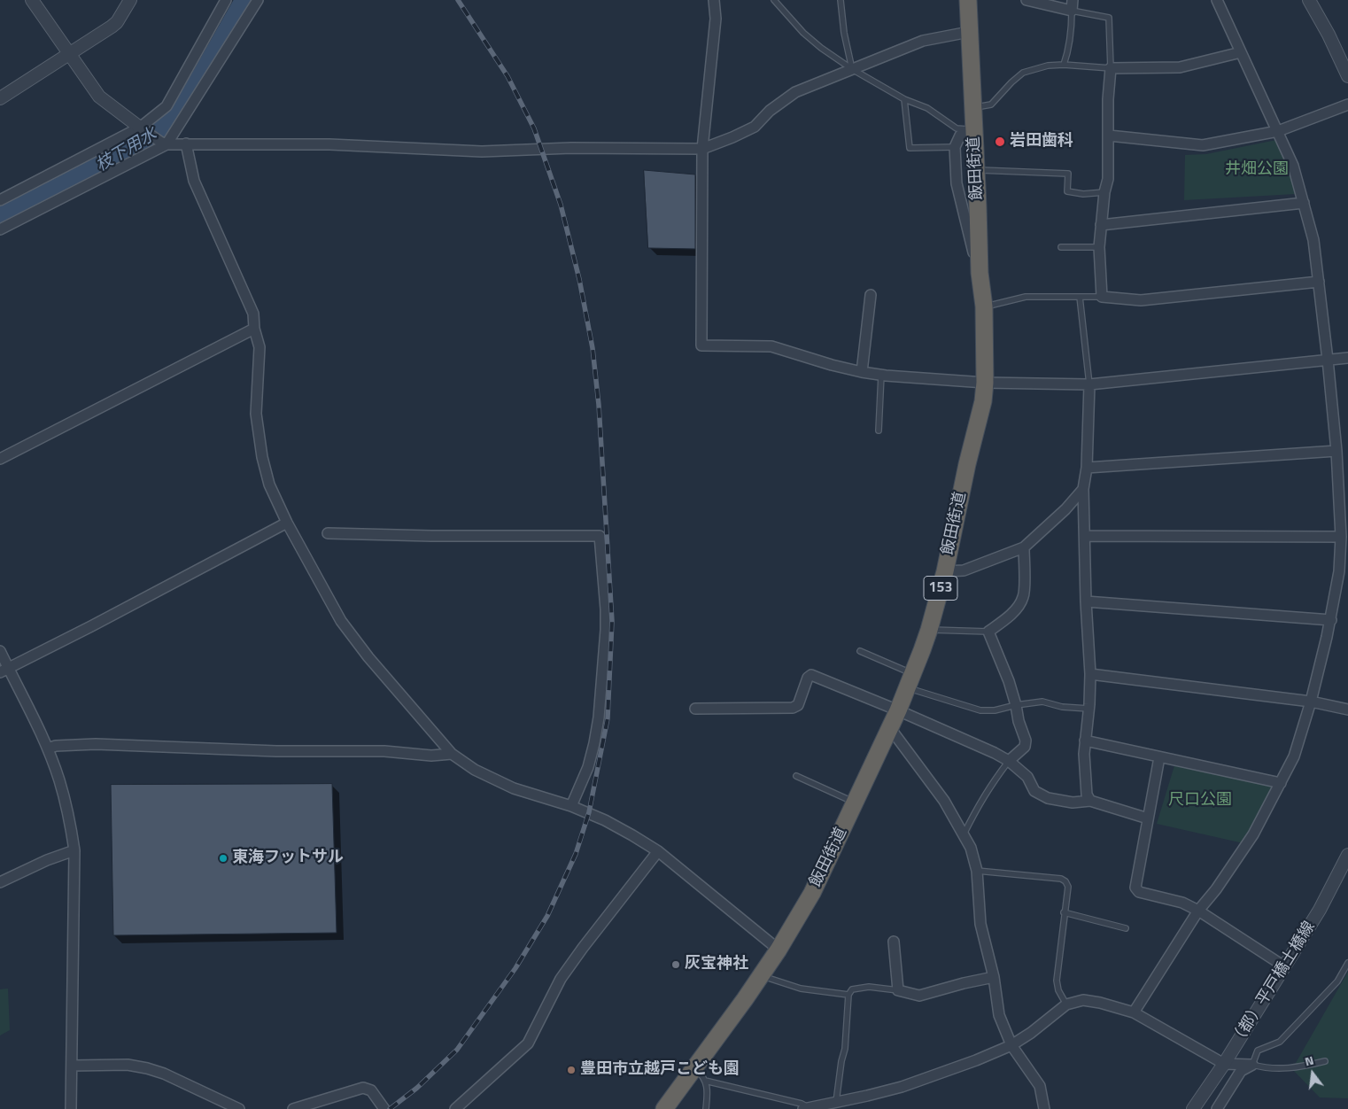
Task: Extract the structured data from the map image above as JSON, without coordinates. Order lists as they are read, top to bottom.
{
  "streets": {
    "highway": ["飯田街道", "153"],
    "street": ["（都）平戸橋土橋線"]
  },
  "water": ["枝下用水"],
  "parks": ["井畑公園", "尺口公園"],
  "places": [
    "岩田歯科",
    "東海フットサル",
    "灰宝神社",
    "豊田市立越戸こども園"
  ],
  "north": "top"
}
